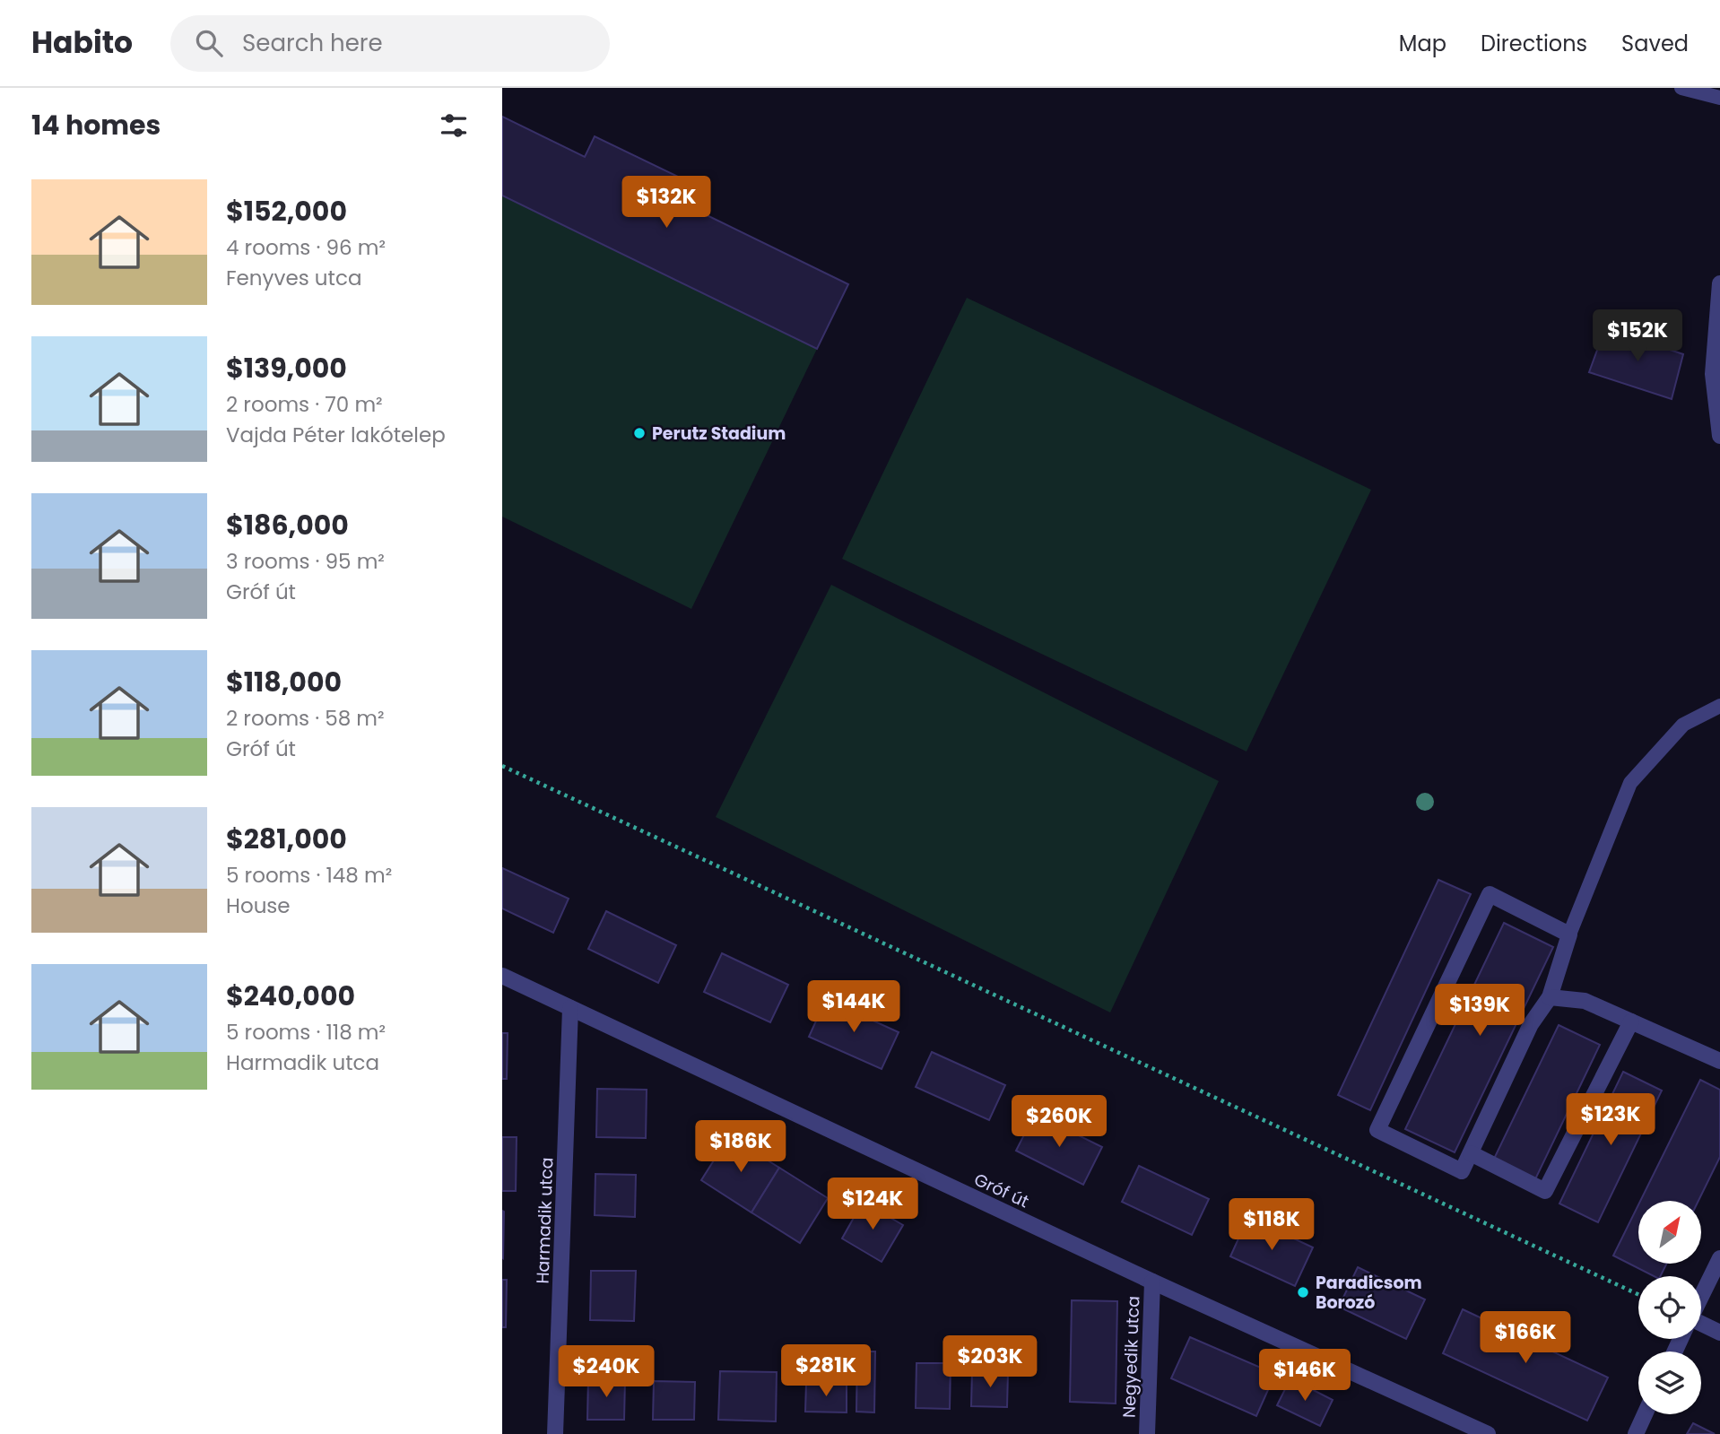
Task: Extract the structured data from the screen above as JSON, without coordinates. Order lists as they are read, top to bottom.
{
  "streets": {
    "street": ["Gróf út", "Harmadik utca", "Negyedik utca"]
  },
  "crossings": [
    ["Gróf út", "Harmadik utca"],
    ["Gróf út", "Negyedik utca"]
  ],
  "places": ["Perutz Stadium", "Paradicsom Borozó"],
  "north": "top right",
  "page": {
    "header": "Habito",
    "search": "Search here",
    "nav": ["Map", "Directions", "Saved"],
    "heading": "14 homes",
    "list": [
      {
        "name": "$152,000",
        "note": "4 rooms · 96 m² · Fenyves utca"
      },
      {
        "name": "$139,000",
        "note": "2 rooms · 70 m² · Vajda Péter lakótelep"
      },
      {
        "name": "$186,000",
        "note": "3 rooms · 95 m² · Gróf út"
      },
      {
        "name": "$118,000",
        "note": "2 rooms · 58 m² · Gróf út"
      },
      {
        "name": "$281,000",
        "note": "5 rooms · 148 m² · House"
      },
      {
        "name": "$240,000",
        "note": "5 rooms · 118 m² · Harmadik utca"
      }
    ],
    "price": [
      "$132K",
      "$152K",
      "$144K",
      "$139K",
      "$123K",
      "$260K",
      "$186K",
      "$124K",
      "$118K",
      "$166K",
      "$203K",
      "$281K",
      "$240K",
      "$146K"
    ]
  }
}
